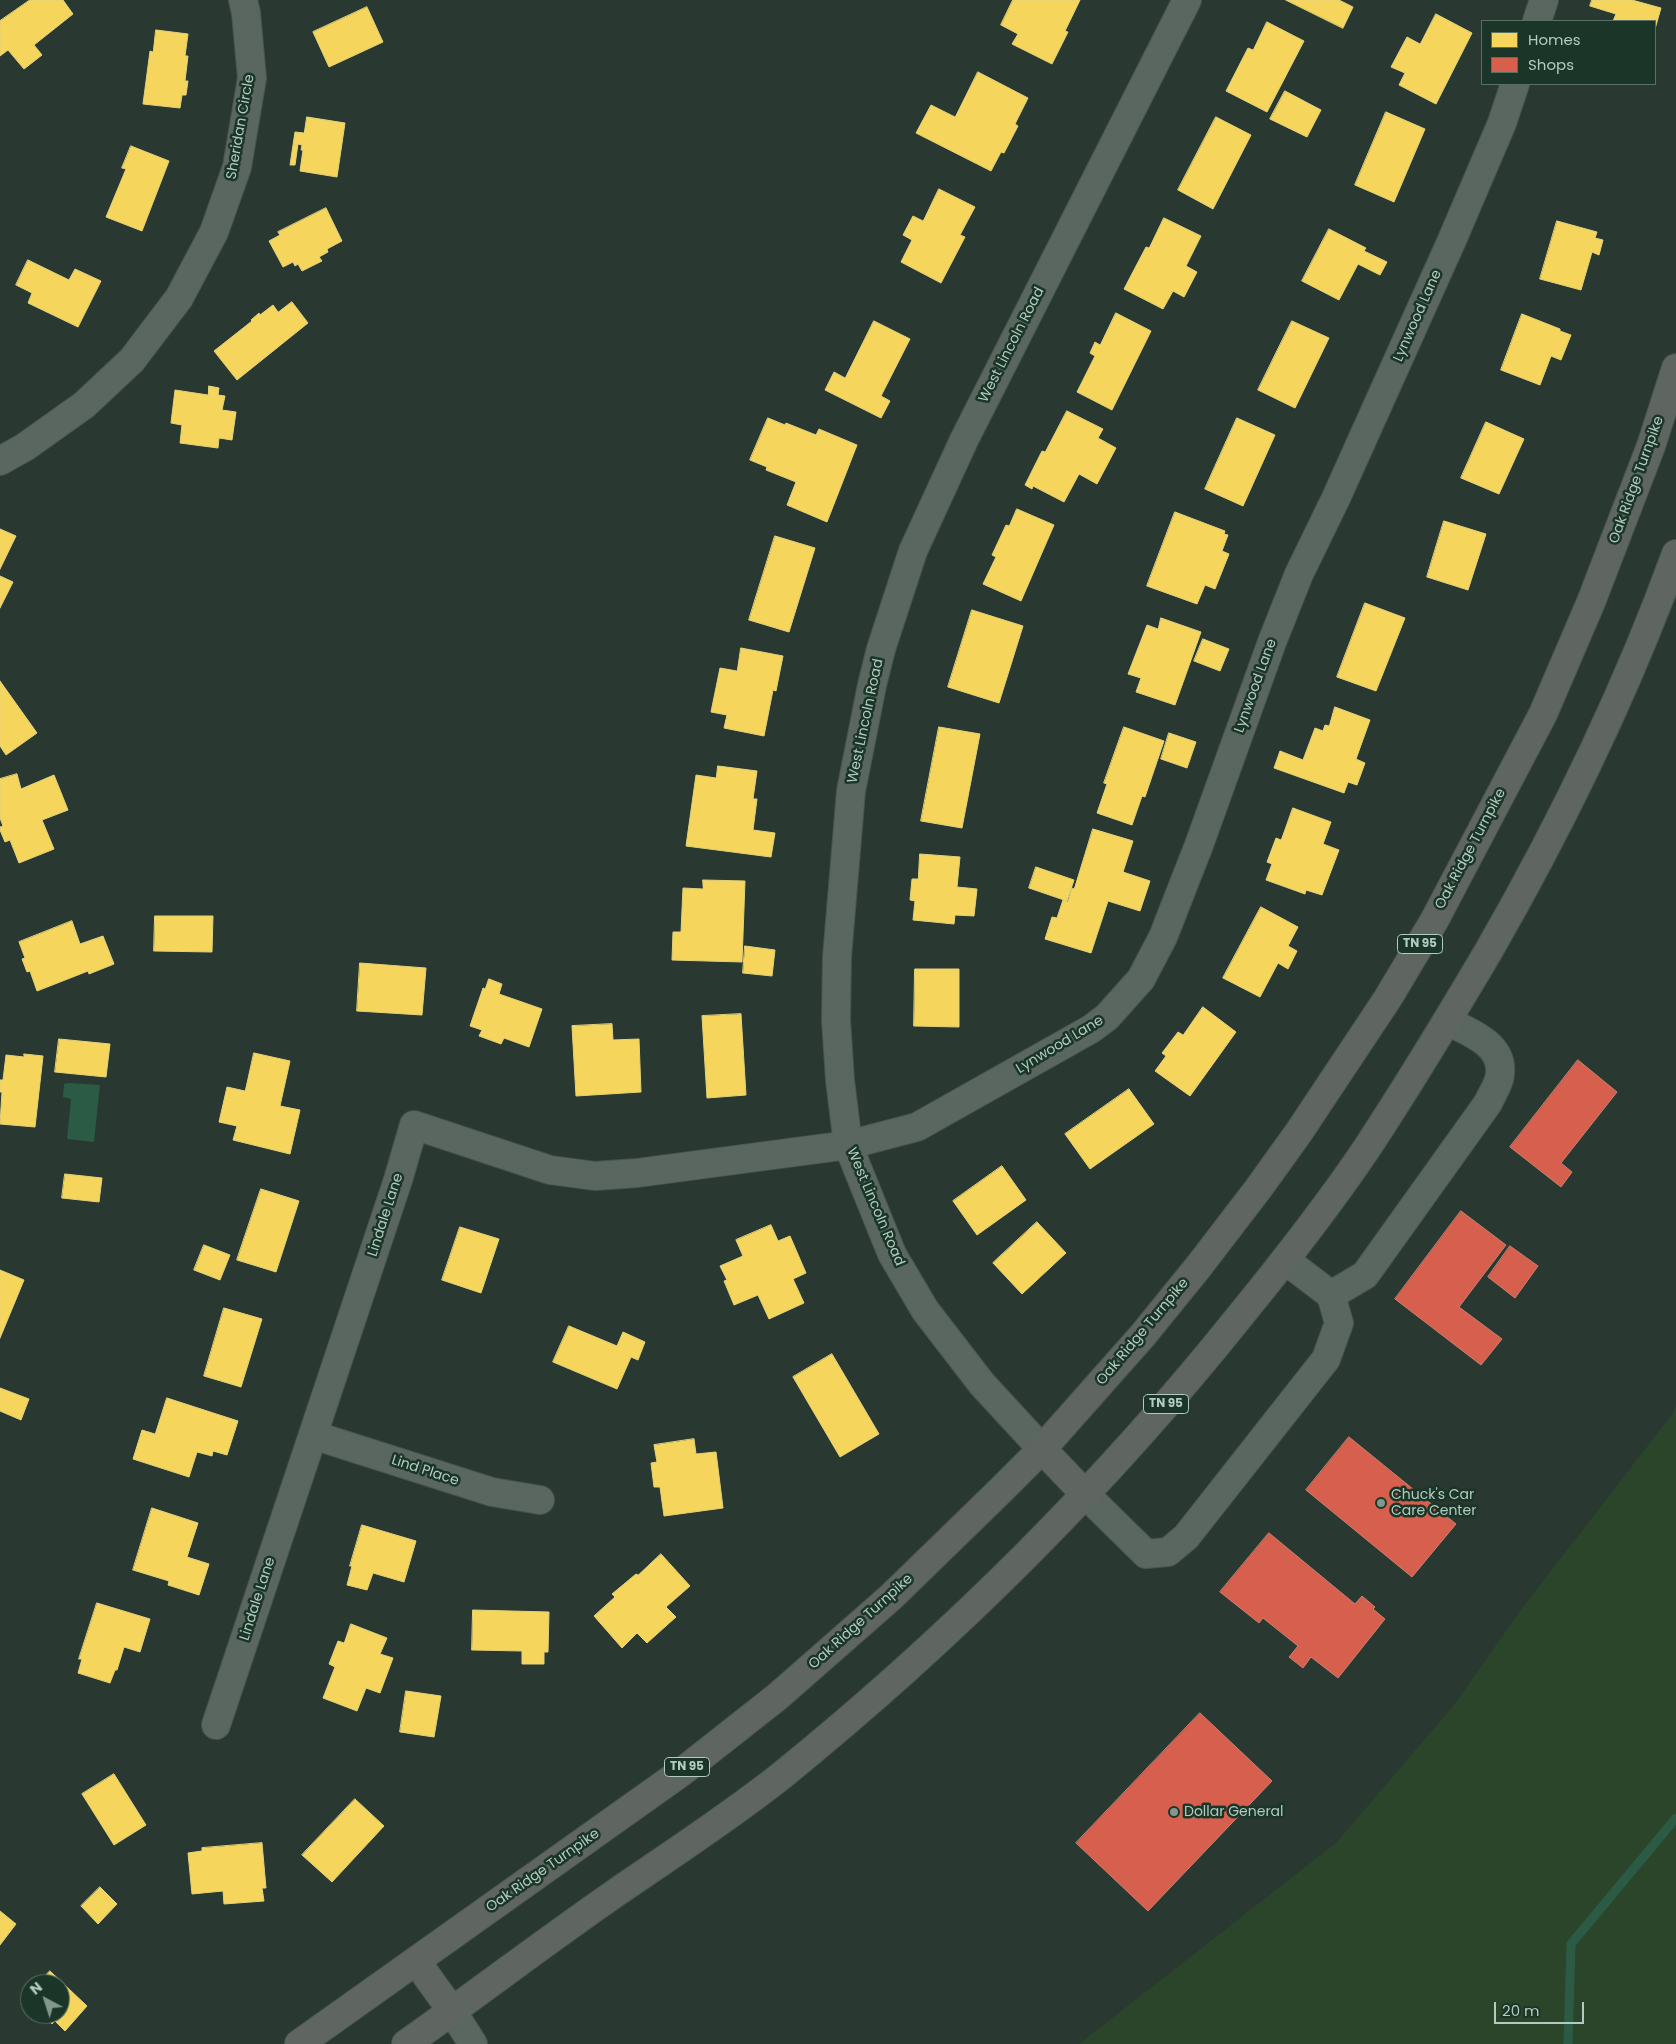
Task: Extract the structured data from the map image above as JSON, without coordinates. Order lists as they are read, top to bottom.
{
  "streets": {
    "highway": ["Oak Ridge Turnpike", "TN 95"],
    "street": [
      "Sheridan Circle",
      "Lynwood Lane",
      "West Lincoln Road",
      "Lindale Lane",
      "Lind Place"
    ]
  },
  "crossings": [
    ["Lynwood Lane", "West Lincoln Road"],
    ["Lynwood Lane", "Lindale Lane"],
    ["West Lincoln Road", "Oak Ridge Turnpike"],
    ["West Lincoln Road", "Lindale Lane"],
    ["Lindale Lane", "Lind Place"]
  ],
  "places": ["Chuck's Car Care Center", "Dollar General"],
  "legend": ["Homes", "Shops"],
  "scale_bar": "20 m",
  "north": "top left"
}
